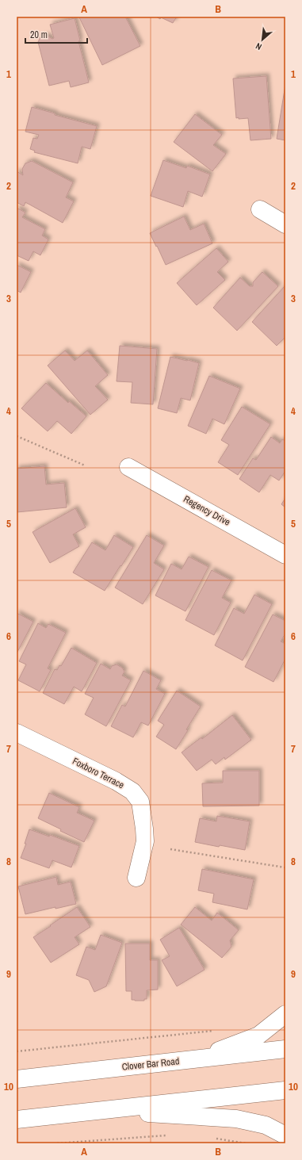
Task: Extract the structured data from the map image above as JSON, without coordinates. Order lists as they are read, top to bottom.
{
  "streets": {
    "main road": ["Regency Drive", "Foxboro Terrace", "Clover Bar Road"]
  },
  "scale_bar": "20 m",
  "north": "bottom left",
  "grid": {
    "columns": ["A", "B"],
    "rows": [
      "1",
      "2",
      "3",
      "4",
      "5",
      "6",
      "7",
      "8",
      "9",
      "10"
    ]
  }
}
